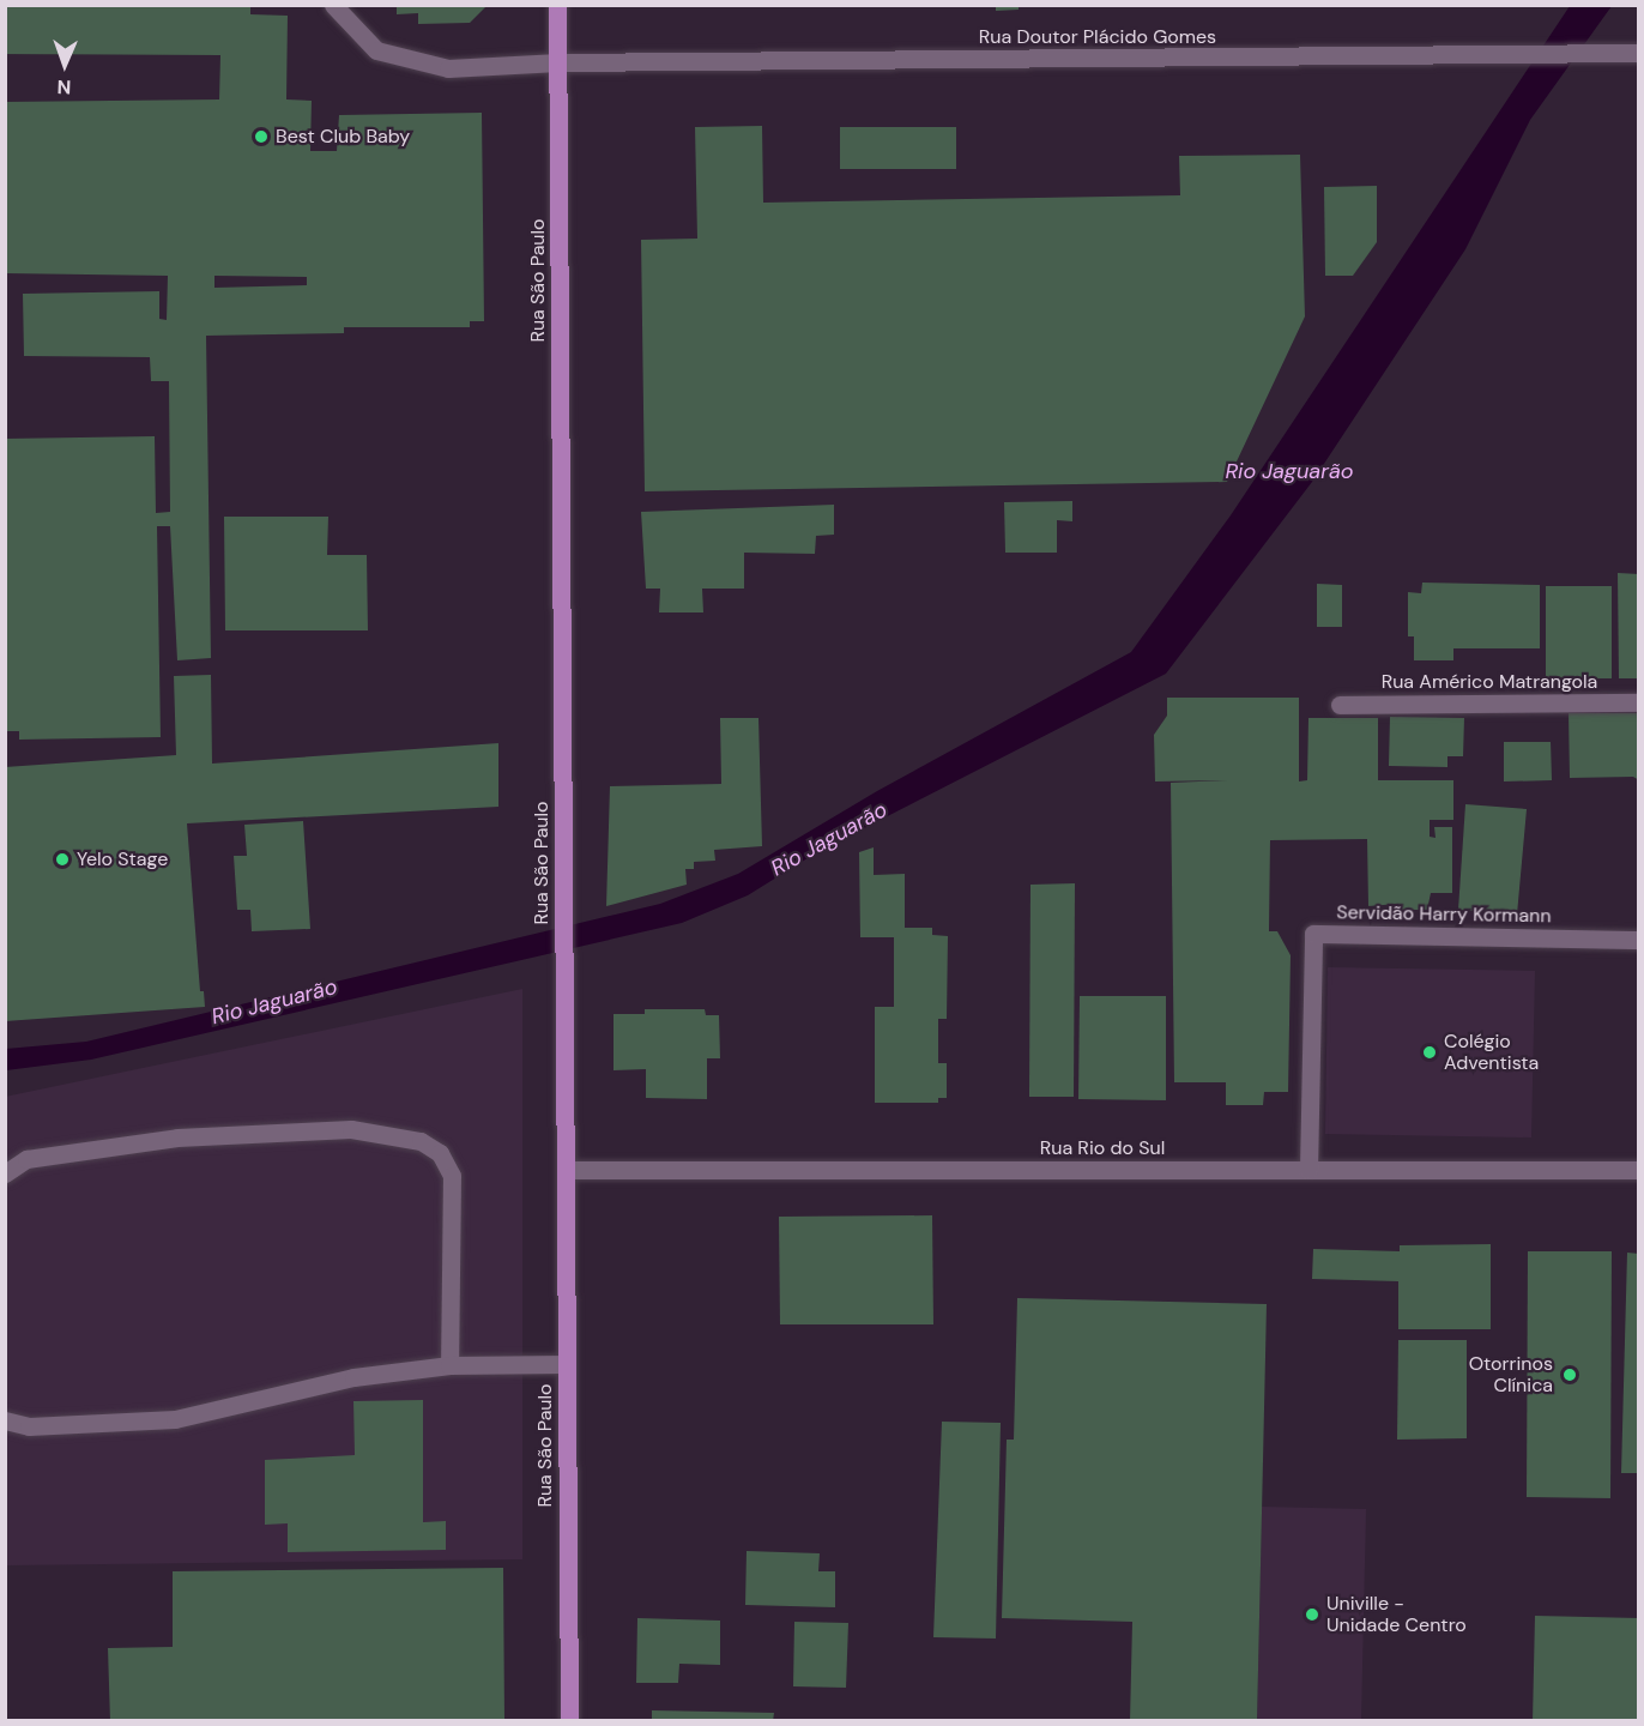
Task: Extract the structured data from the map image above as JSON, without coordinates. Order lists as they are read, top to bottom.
{
  "streets": {
    "main road": ["Rua São Paulo"],
    "street": [
      "Rua Doutor Plácido Gomes",
      "Rua Américo Matrangola",
      "Servidão Harry Kormann",
      "Rua Rio do Sul"
    ]
  },
  "crossings": [
    ["Rua Doutor Plácido Gomes", "Rua São Paulo"],
    ["Rua São Paulo", "Rua Rio do Sul"],
    ["Servidão Harry Kormann", "Rua Rio do Sul"]
  ],
  "water": ["Rio Jaguarão"],
  "places": [
    "Best Club Baby",
    "Yelo Stage",
    "Colégio Adventista",
    "Otorrinos Clínica",
    "Univille - Unidade Centro"
  ],
  "north": "bottom"
}
